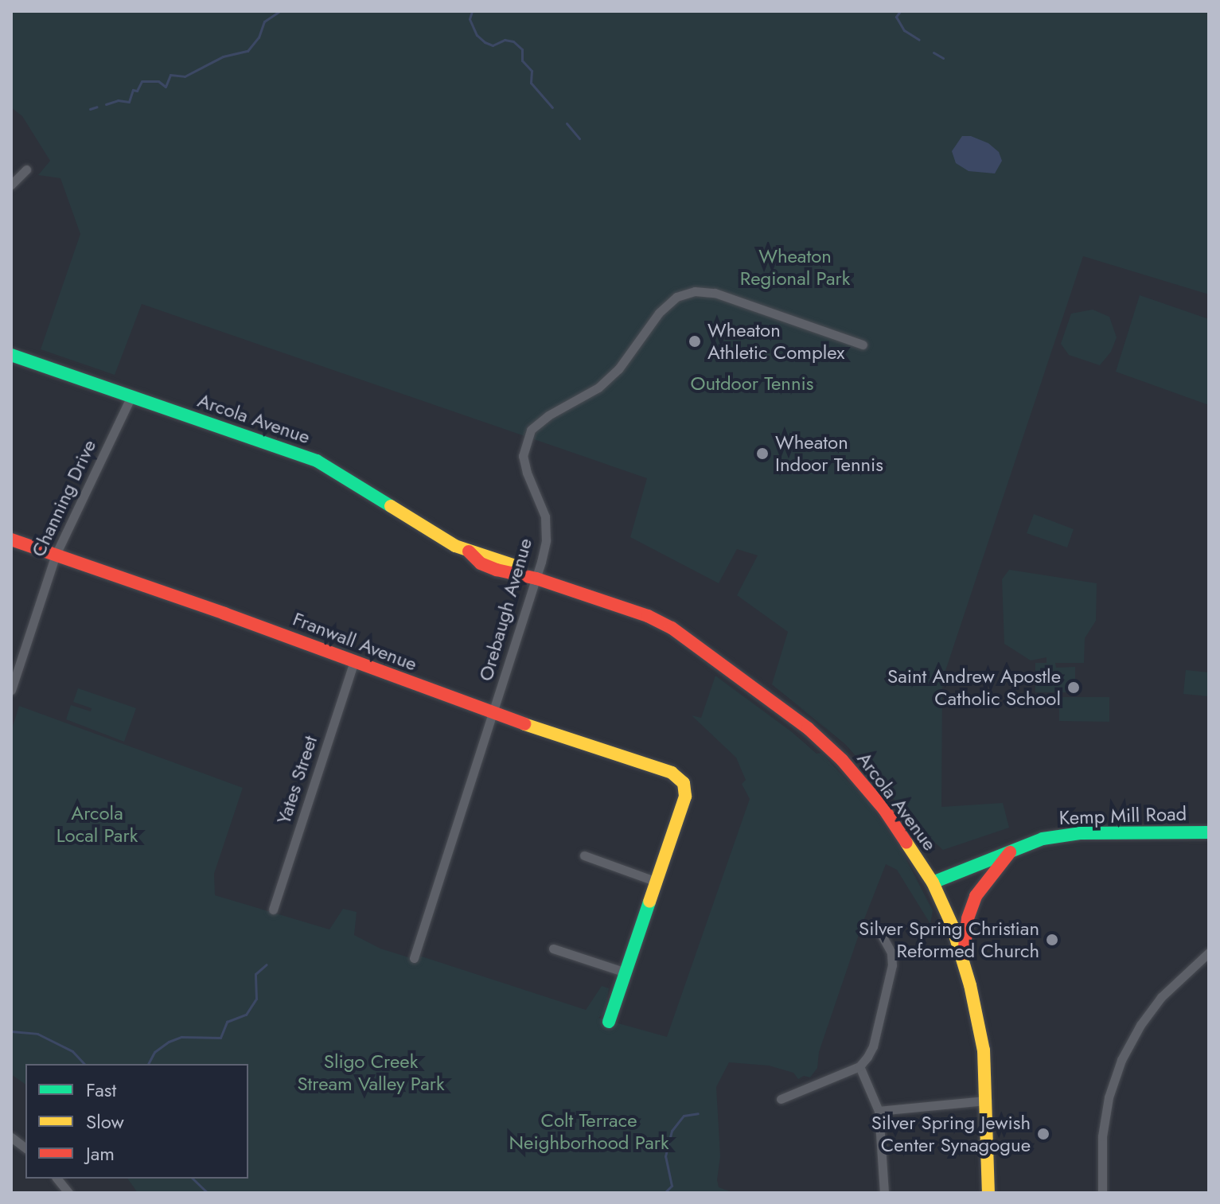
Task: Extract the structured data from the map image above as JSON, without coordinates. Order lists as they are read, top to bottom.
{
  "streets": {
    "street": [
      "Arcola Avenue",
      "Channing Drive",
      "Orebaugh Avenue",
      "Franwall Avenue",
      "Yates Street",
      "Kemp Mill Road"
    ]
  },
  "crossings": [
    ["Arcola Avenue", "Channing Drive"],
    ["Arcola Avenue", "Orebaugh Avenue"],
    ["Arcola Avenue", "Kemp Mill Road"],
    ["Channing Drive", "Franwall Avenue"],
    ["Orebaugh Avenue", "Franwall Avenue"],
    ["Franwall Avenue", "Yates Street"]
  ],
  "parks": [
    "Wheaton Regional Park",
    "Outdoor Tennis",
    "Arcola Local Park",
    "Sligo Creek Stream Valley Park",
    "Colt Terrace Neighborhood Park"
  ],
  "places": [
    "Wheaton Athletic Complex",
    "Wheaton Indoor Tennis",
    "Saint Andrew Apostle Catholic School",
    "Silver Spring Christian Reformed Church",
    "Silver Spring Jewish Center Synagogue"
  ],
  "legend": ["Fast", "Slow", "Jam"]
}
